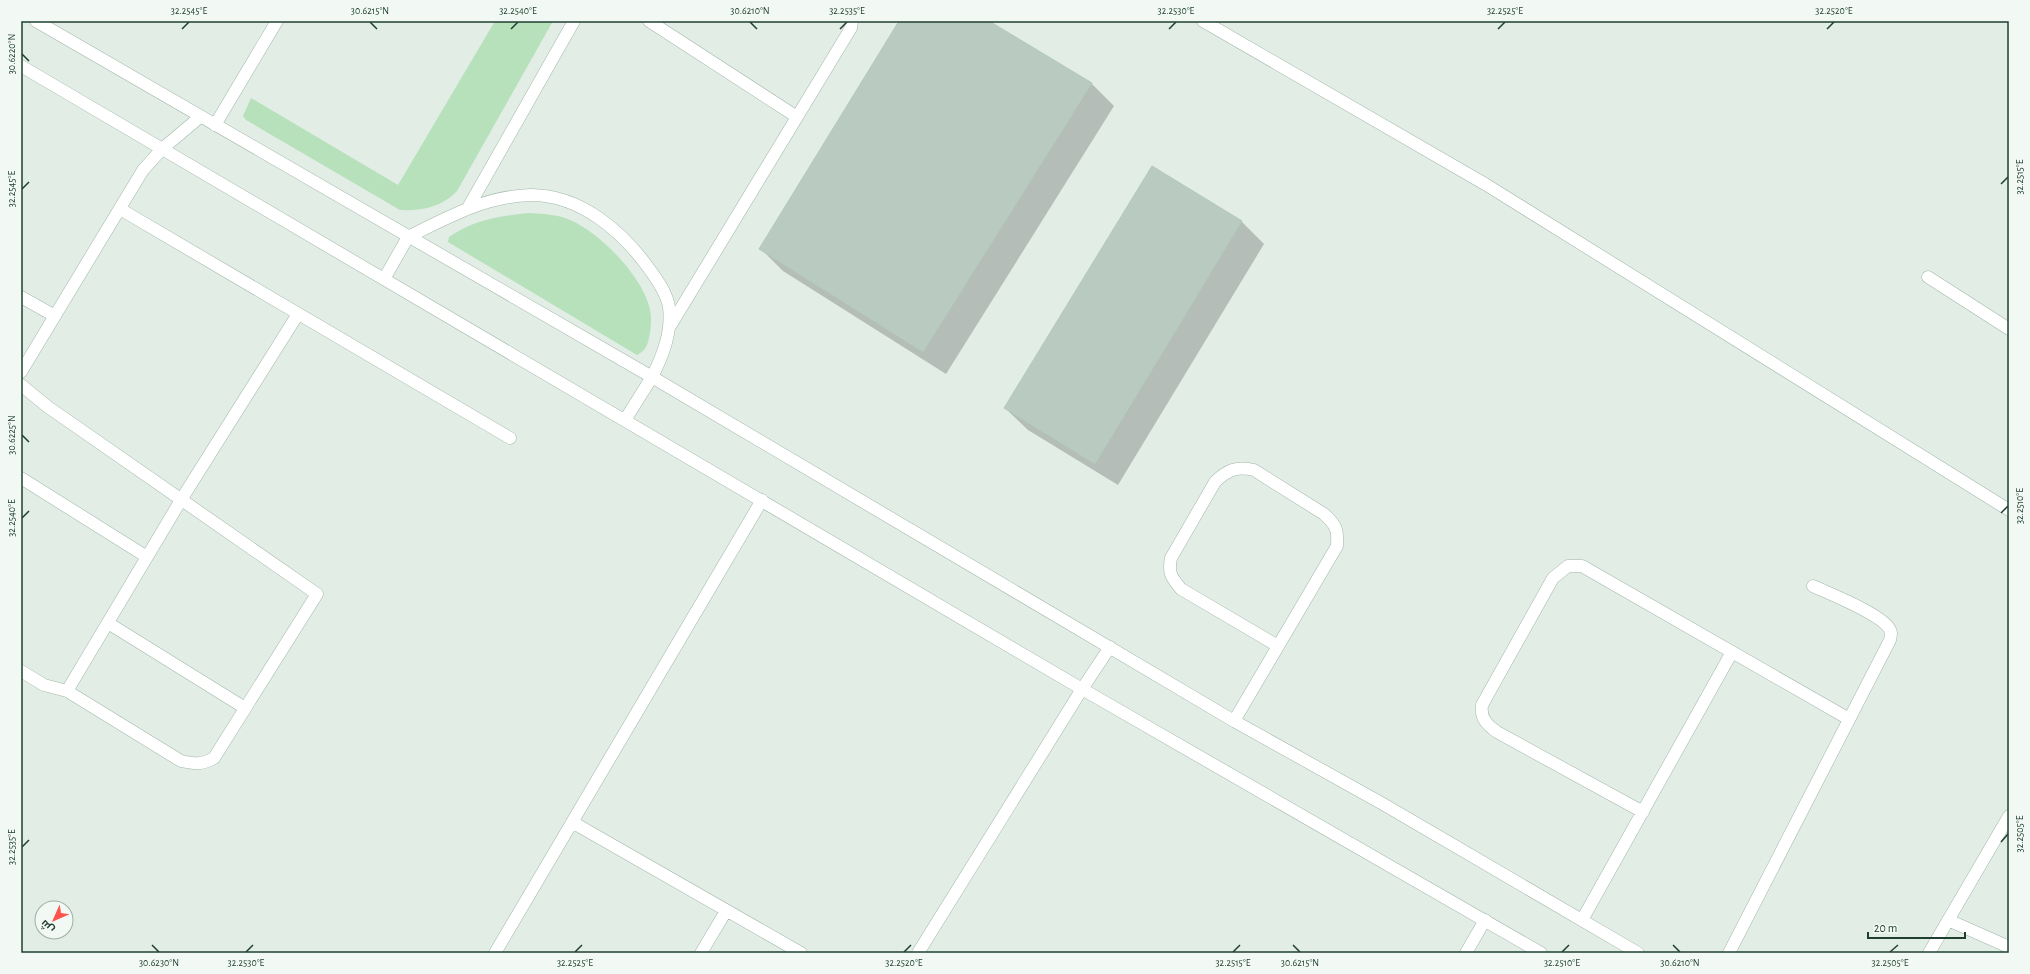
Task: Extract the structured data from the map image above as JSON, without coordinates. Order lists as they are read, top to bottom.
{
  "scale_bar": "20 m",
  "north": "bottom left",
  "coordinates": [
    "32.2545°E",
    "30.6215°N",
    "32.2540°E",
    "30.6210°N",
    "32.2535°E",
    "32.2530°E",
    "32.2525°E",
    "32.2520°E",
    "30.6220°N",
    "32.2515°E",
    "30.6225°N",
    "32.2510°E",
    "32.2505°E",
    "30.6230°N"
  ]
}
